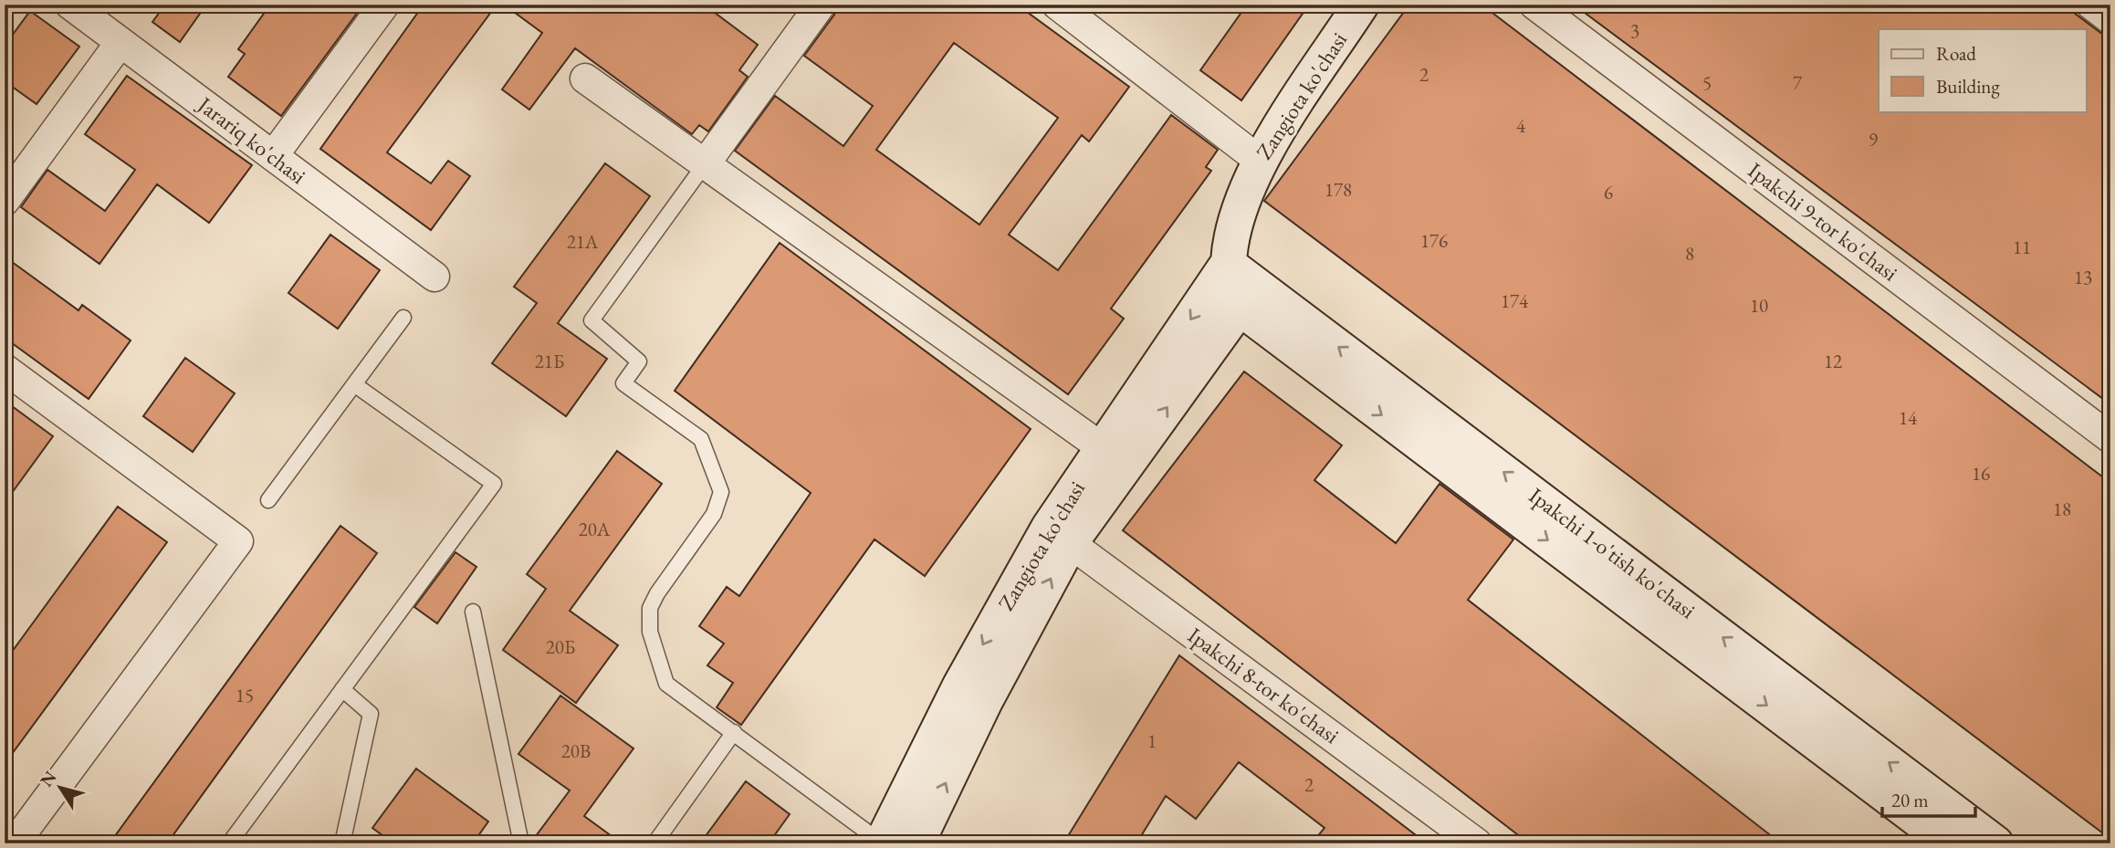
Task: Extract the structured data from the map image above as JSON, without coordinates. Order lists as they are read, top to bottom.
{
  "streets": {
    "main road": ["Zangiota ko'chasi", "Ipakchi 1-o'tish ko'chasi"],
    "street": ["Jarariq ko'chasi", "Ipakchi 9-tor ko'chasi", "Ipakchi 8-tor ko'chasi"]
  },
  "crossings": [
    ["Zangiota ko'chasi", "Ipakchi 1-o'tish ko'chasi"],
    ["Zangiota ko'chasi", "Ipakchi 8-tor ko'chasi"]
  ],
  "house_numbers": [
    "3",
    "2",
    "5",
    "7",
    "4",
    "9",
    "178",
    "6",
    "176",
    "21А",
    "11",
    "8",
    "13",
    "174",
    "10",
    "21Б",
    "12",
    "14",
    "16",
    "18",
    "20А",
    "20Б",
    "15",
    "1",
    "20В",
    "2"
  ],
  "legend": ["Road", "Building"],
  "scale_bar": "20 m",
  "north": "top left"
}
